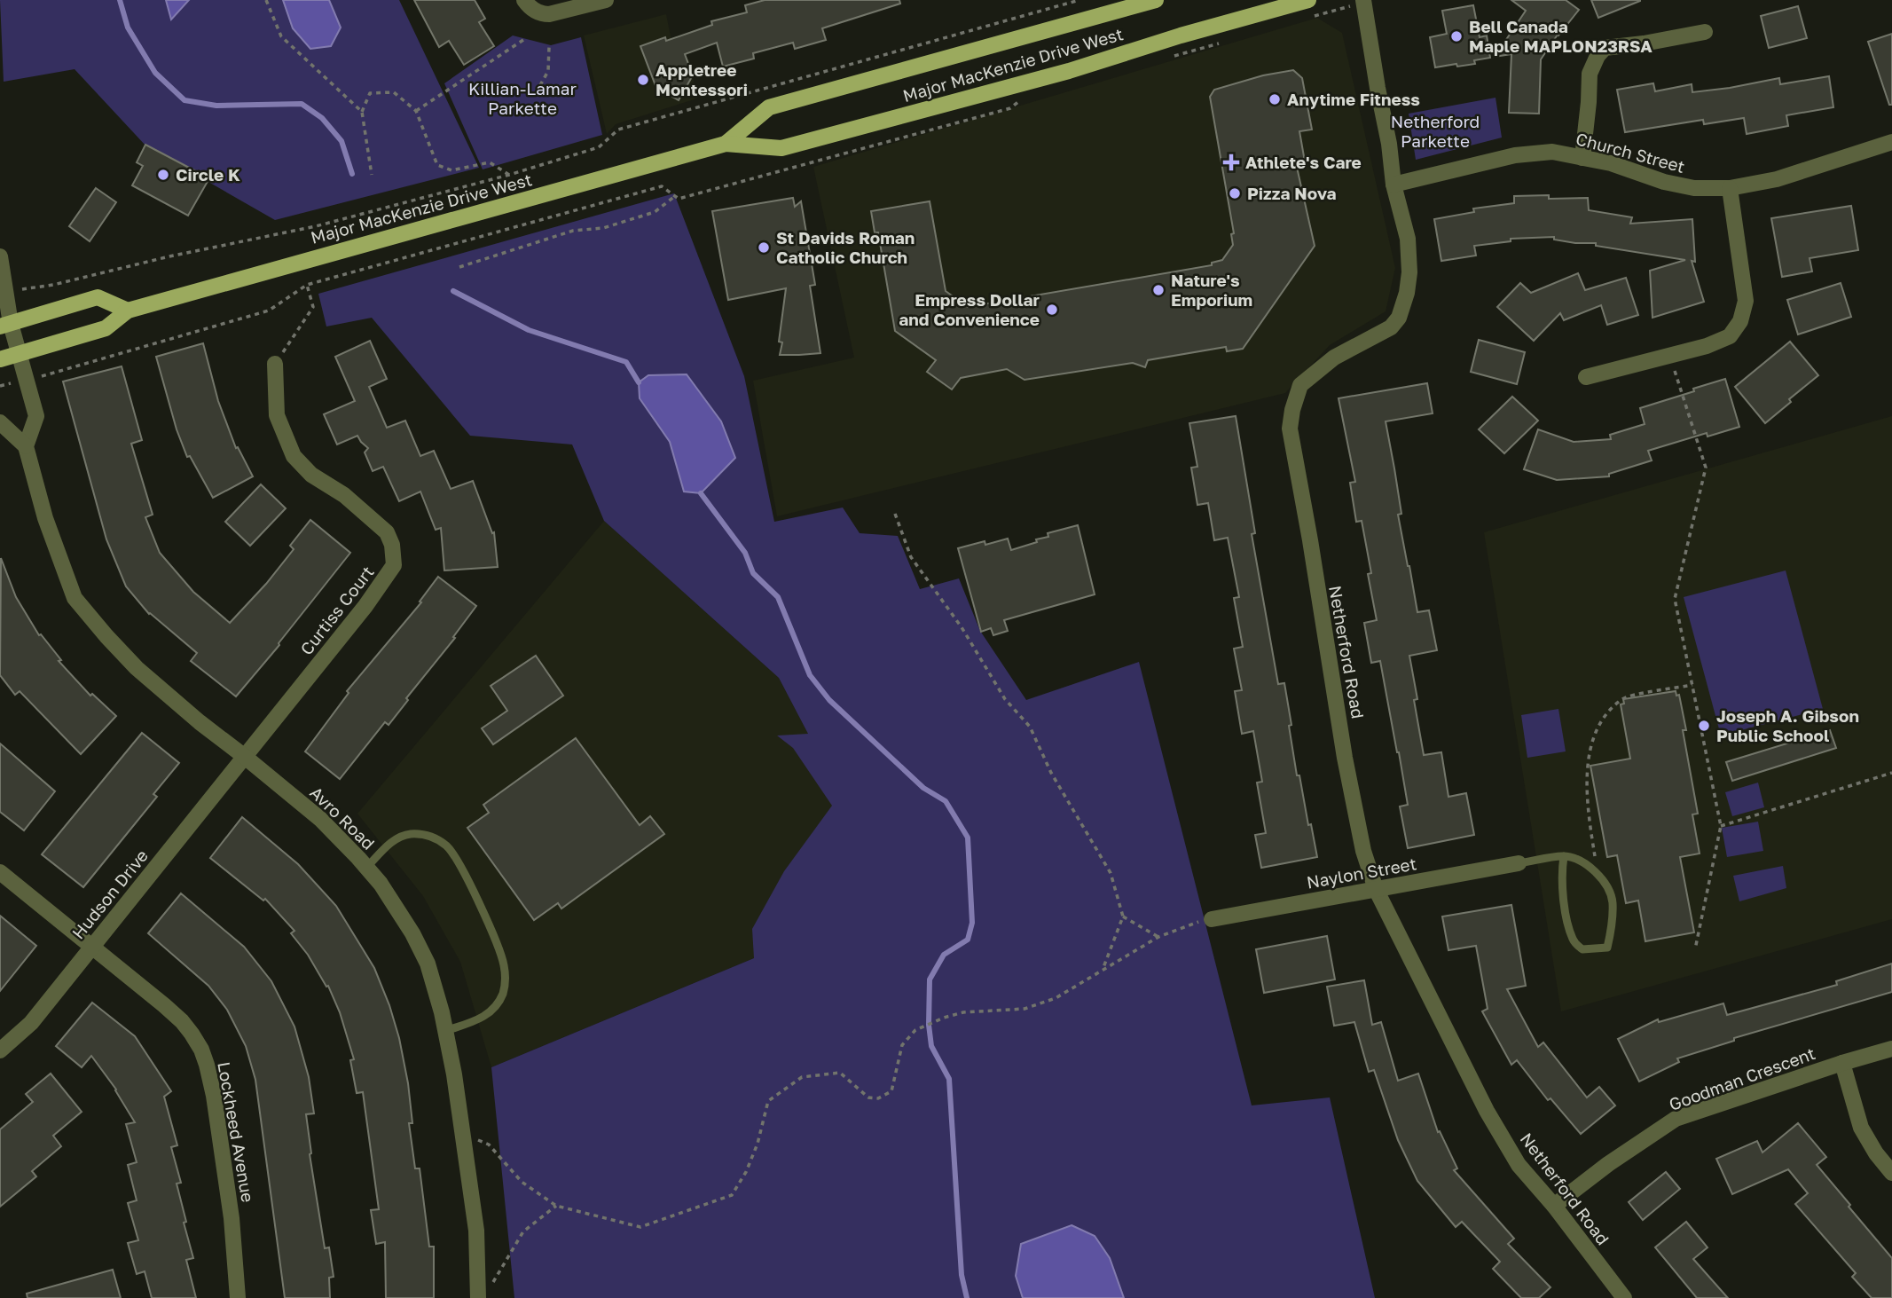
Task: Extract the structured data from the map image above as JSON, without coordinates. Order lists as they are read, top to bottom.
{
  "streets": {
    "main road": ["Major MacKenzie Drive West"],
    "street": [
      "Church Street",
      "Curtiss Court",
      "Netherford Road",
      "Avro Road",
      "Naylon Street",
      "Hudson Drive",
      "Goodman Crescent",
      "Lockheed Avenue"
    ]
  },
  "crossings": [
    ["Church Street", "Netherford Road"],
    ["Curtiss Court", "Avro Road"],
    ["Curtiss Court", "Hudson Drive"],
    ["Netherford Road", "Naylon Street"],
    ["Netherford Road", "Goodman Crescent"],
    ["Avro Road", "Hudson Drive"],
    ["Hudson Drive", "Lockheed Avenue"]
  ],
  "parks": ["Killian-Lamar Parkette", "Netherford Parkette"],
  "places": {
    "other": [
      "Bell Canada Maple MAPLON23RSA",
      "Appletree Montessori",
      "Anytime Fitness",
      "Circle K",
      "Pizza Nova",
      "St Davids Roman Catholic Church",
      "Nature's Emporium",
      "Empress Dollar and Convenience",
      "Joseph A. Gibson Public School"
    ],
    "health": ["Athlete's Care"]
  }
}
